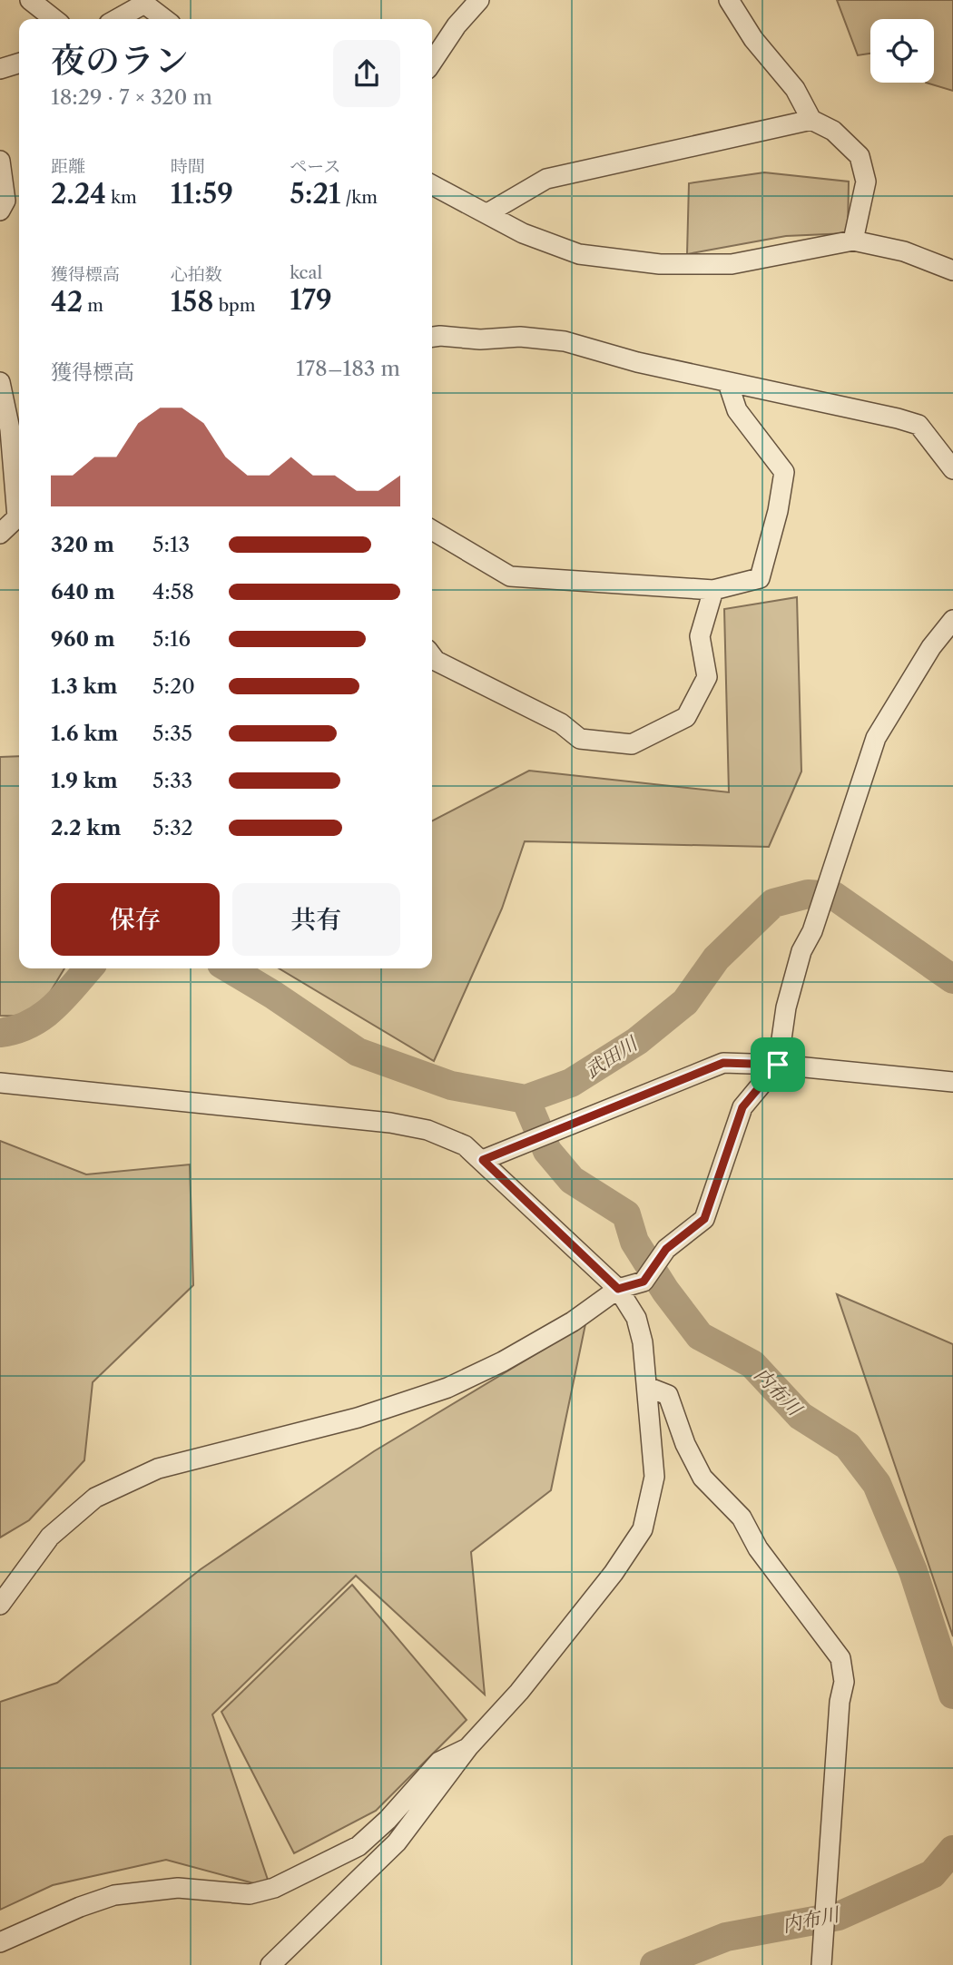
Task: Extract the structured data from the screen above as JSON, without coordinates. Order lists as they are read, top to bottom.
{
  "water": ["武田川", "内布川"],
  "page": {
    "heading": ["夜のラン", "18:29 · 7 × 320 m"],
    "stats": [
      ["距離", "2.24 km"],
      ["時間", "11:59"],
      ["ペース", "5:21 /km"],
      ["獲得標高", "42 m"],
      ["心拍数", "158 bpm"],
      ["kcal", "179"]
    ],
    "chart": ["獲得標高", "178–183 m"],
    "list": [
      {
        "name": "320 m",
        "note": "5:13"
      },
      {
        "name": "640 m",
        "note": "4:58"
      },
      {
        "name": "960 m",
        "note": "5:16"
      },
      {
        "name": "1.3 km",
        "note": "5:20"
      },
      {
        "name": "1.6 km",
        "note": "5:35"
      },
      {
        "name": "1.9 km",
        "note": "5:33"
      },
      {
        "name": "2.2 km",
        "note": "5:32"
      }
    ],
    "buttons": ["保存", "共有"]
  }
}
